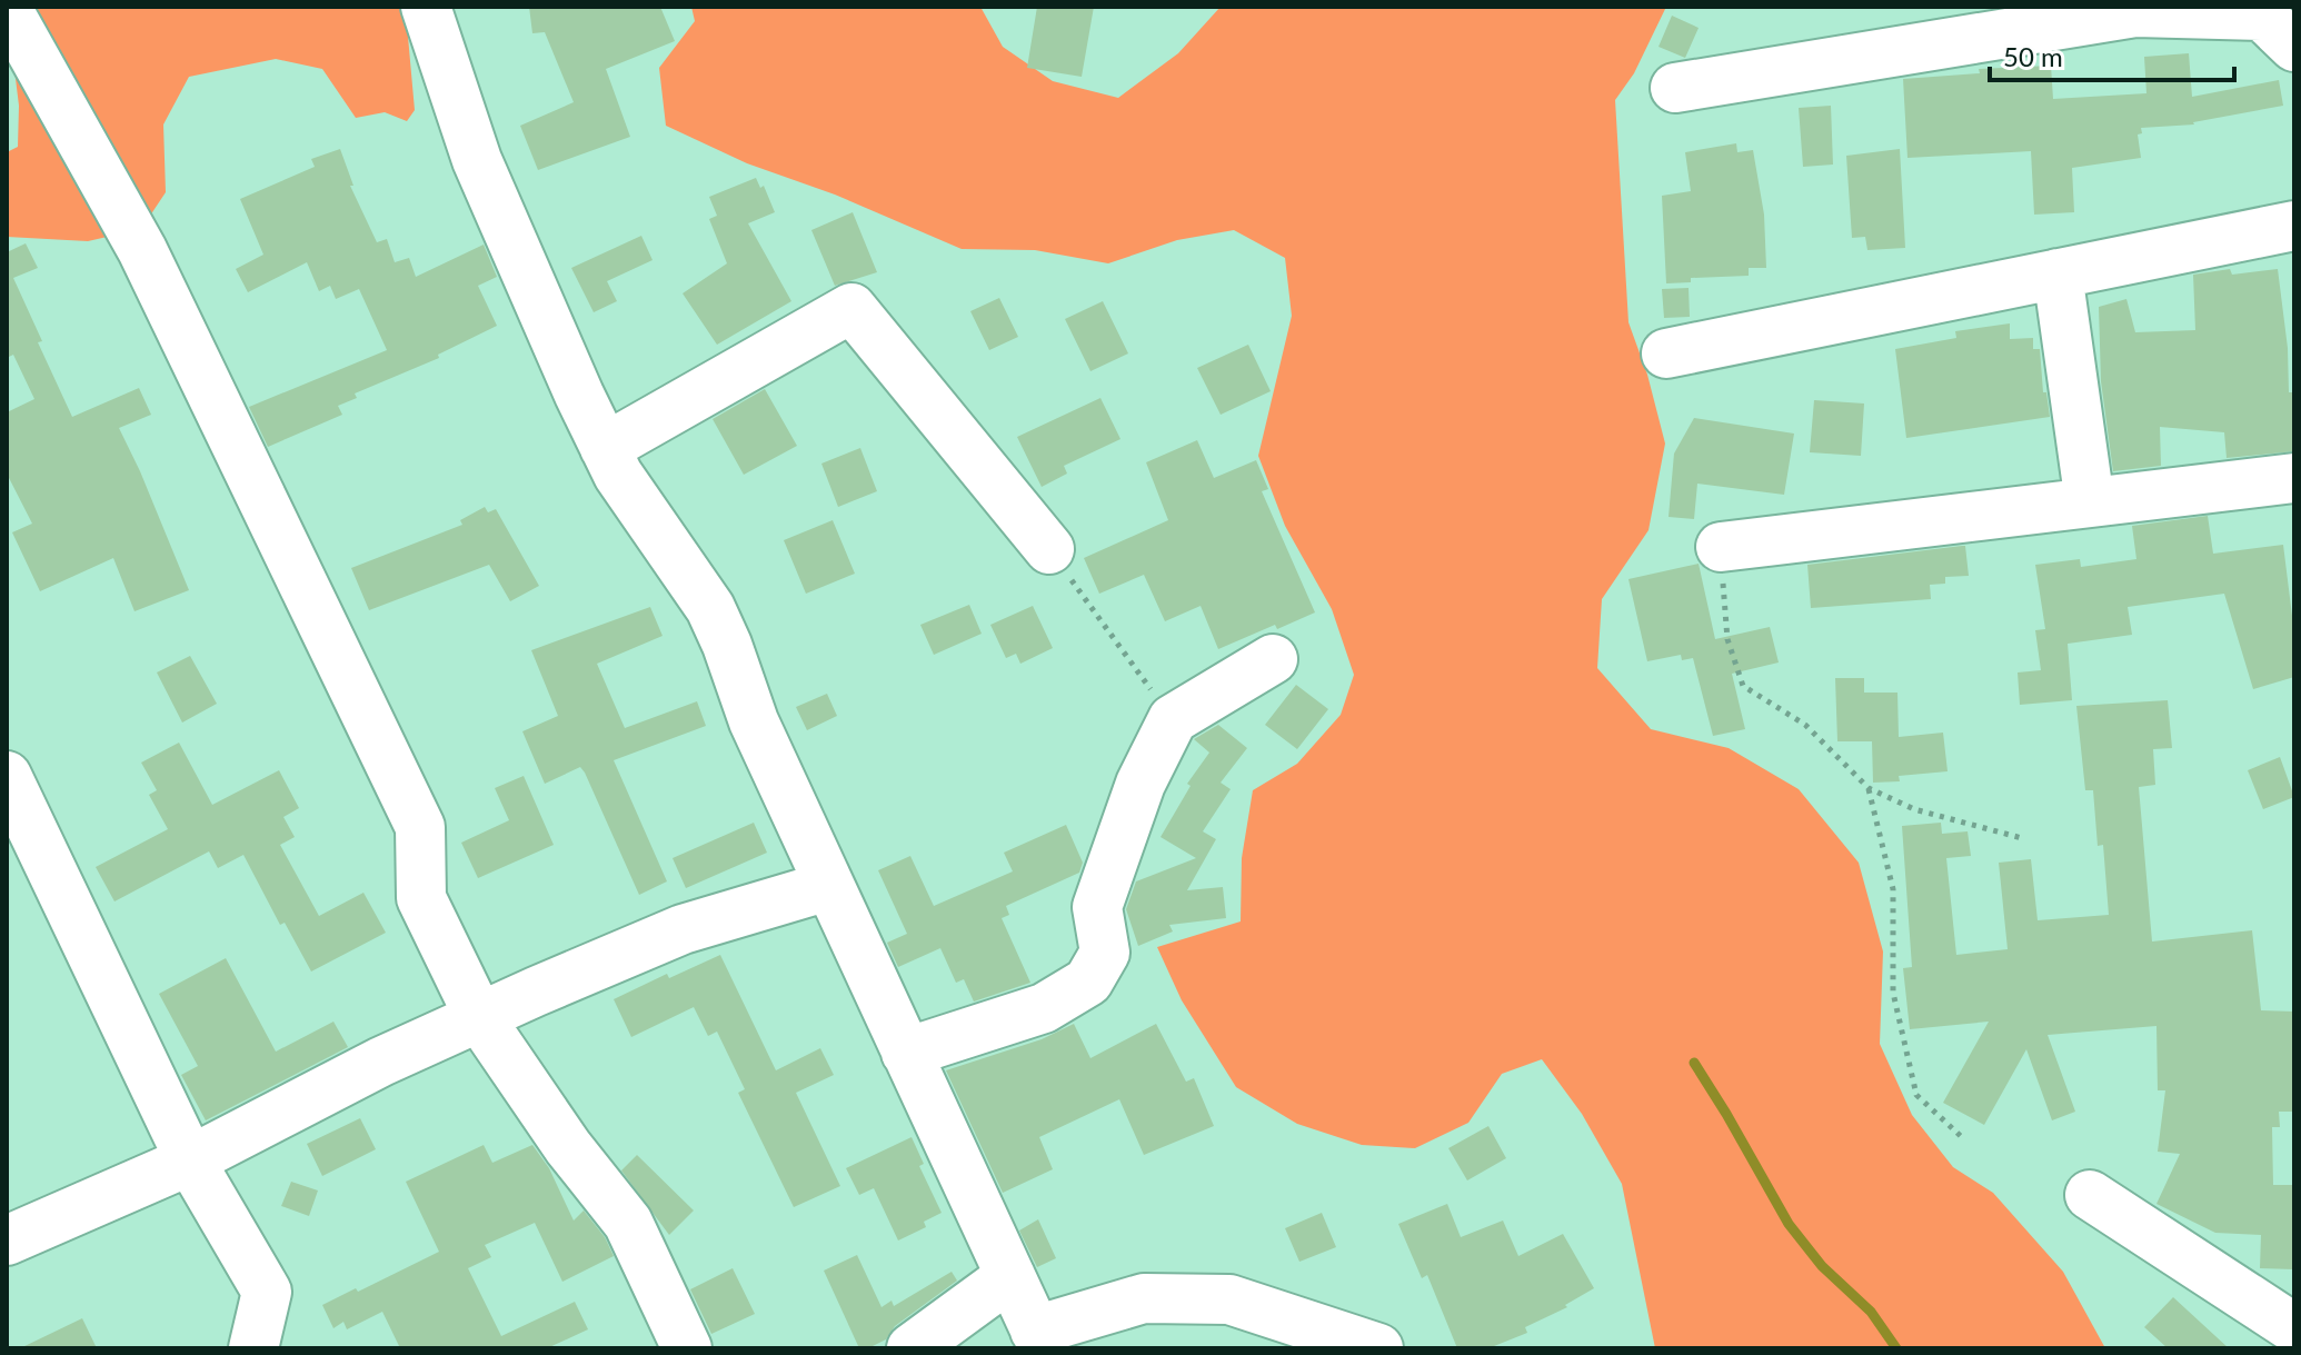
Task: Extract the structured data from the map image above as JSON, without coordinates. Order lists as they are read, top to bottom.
{
  "scale_bar": "50 m"
}
